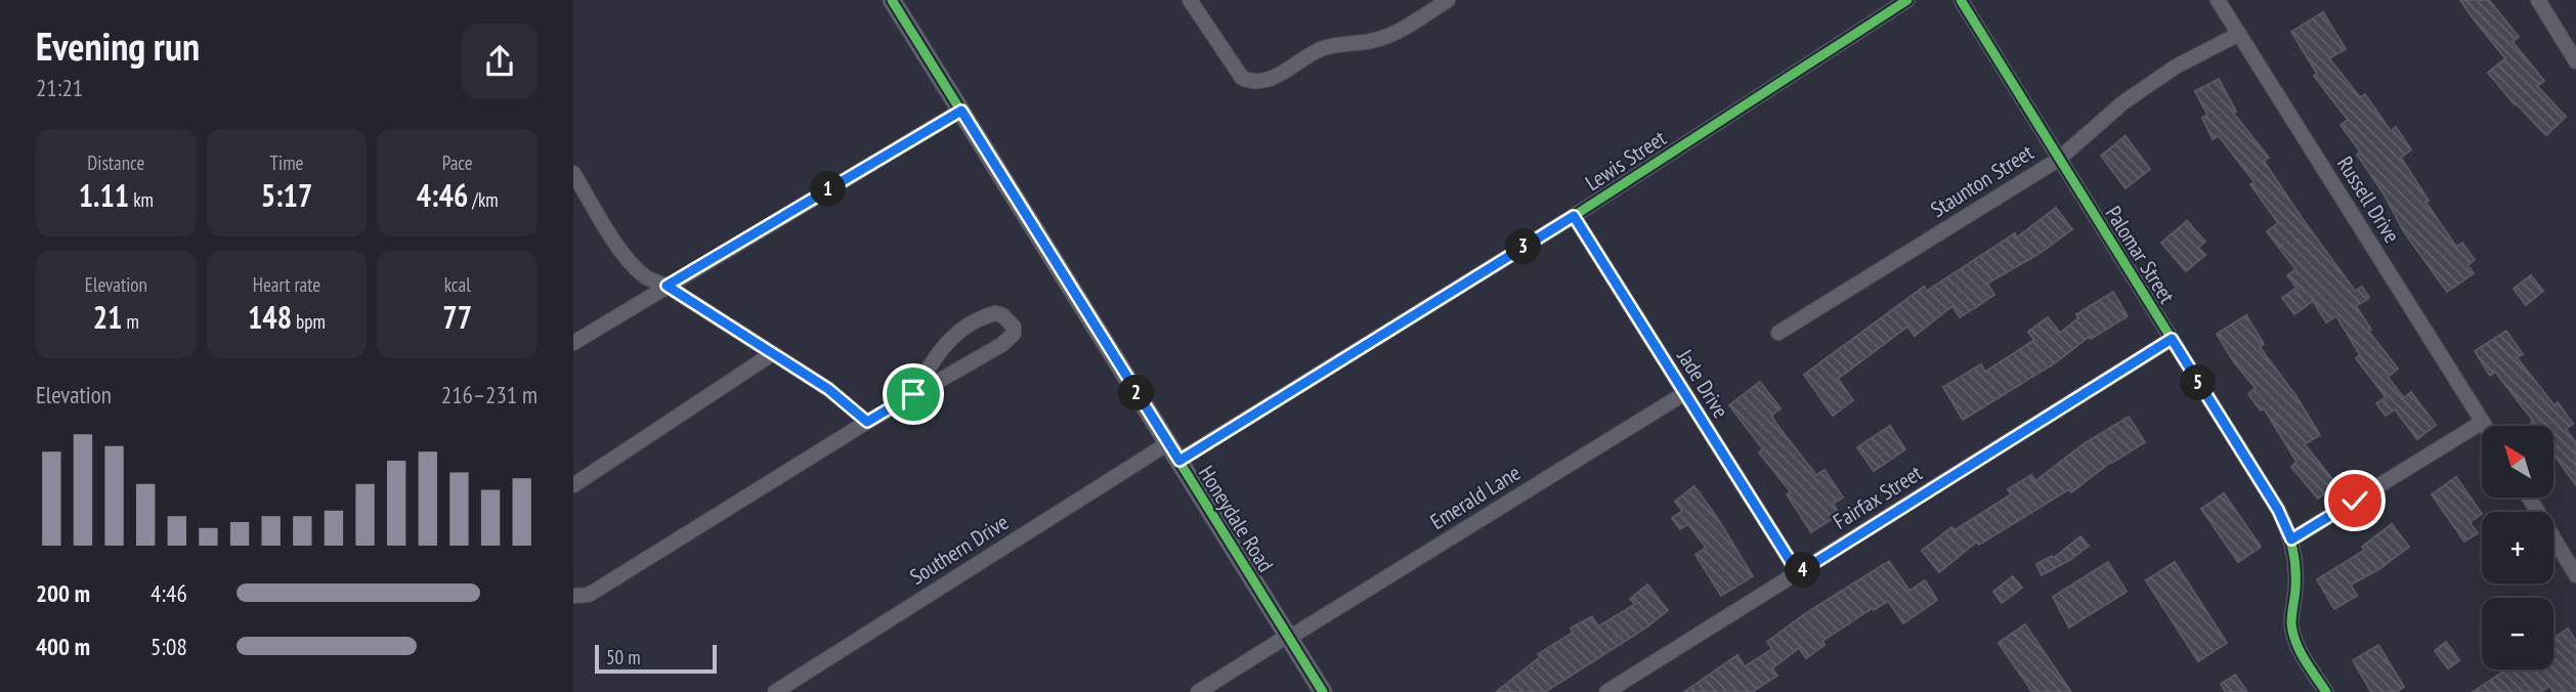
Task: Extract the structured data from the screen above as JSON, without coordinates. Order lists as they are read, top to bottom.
{
  "streets": {
    "street": [
      "Lewis Street",
      "Staunton Street",
      "Russell Drive",
      "Palomar Street",
      "Jade Drive",
      "Emerald Lane",
      "Fairfax Street",
      "Honeydale Road",
      "Southern Drive"
    ]
  },
  "crossings": [
    ["Lewis Street", "Jade Drive"],
    ["Lewis Street", "Honeydale Road"],
    ["Staunton Street", "Russell Drive"],
    ["Staunton Street", "Palomar Street"],
    ["Palomar Street", "Fairfax Street"],
    ["Jade Drive", "Emerald Lane"],
    ["Jade Drive", "Fairfax Street"],
    ["Emerald Lane", "Honeydale Road"],
    ["Honeydale Road", "Southern Drive"]
  ],
  "scale_bar": "50 m",
  "north": "top left",
  "page": {
    "heading": ["Evening run", "21:21"],
    "stats": [
      ["Distance", "1.11 km"],
      ["Time", "5:17"],
      ["Pace", "4:46 /km"],
      ["Elevation", "21 m"],
      ["Heart rate", "148 bpm"],
      ["kcal", "77"]
    ],
    "pins": [
      "1",
      "3",
      "5",
      "2",
      "4"
    ],
    "chart": ["Elevation", "216–231 m"],
    "map_buttons": ["+", "−"],
    "list": [
      {
        "name": "200 m",
        "note": "4:46"
      },
      {
        "name": "400 m",
        "note": "5:08"
      }
    ],
    "scale": "50 m"
  }
}
